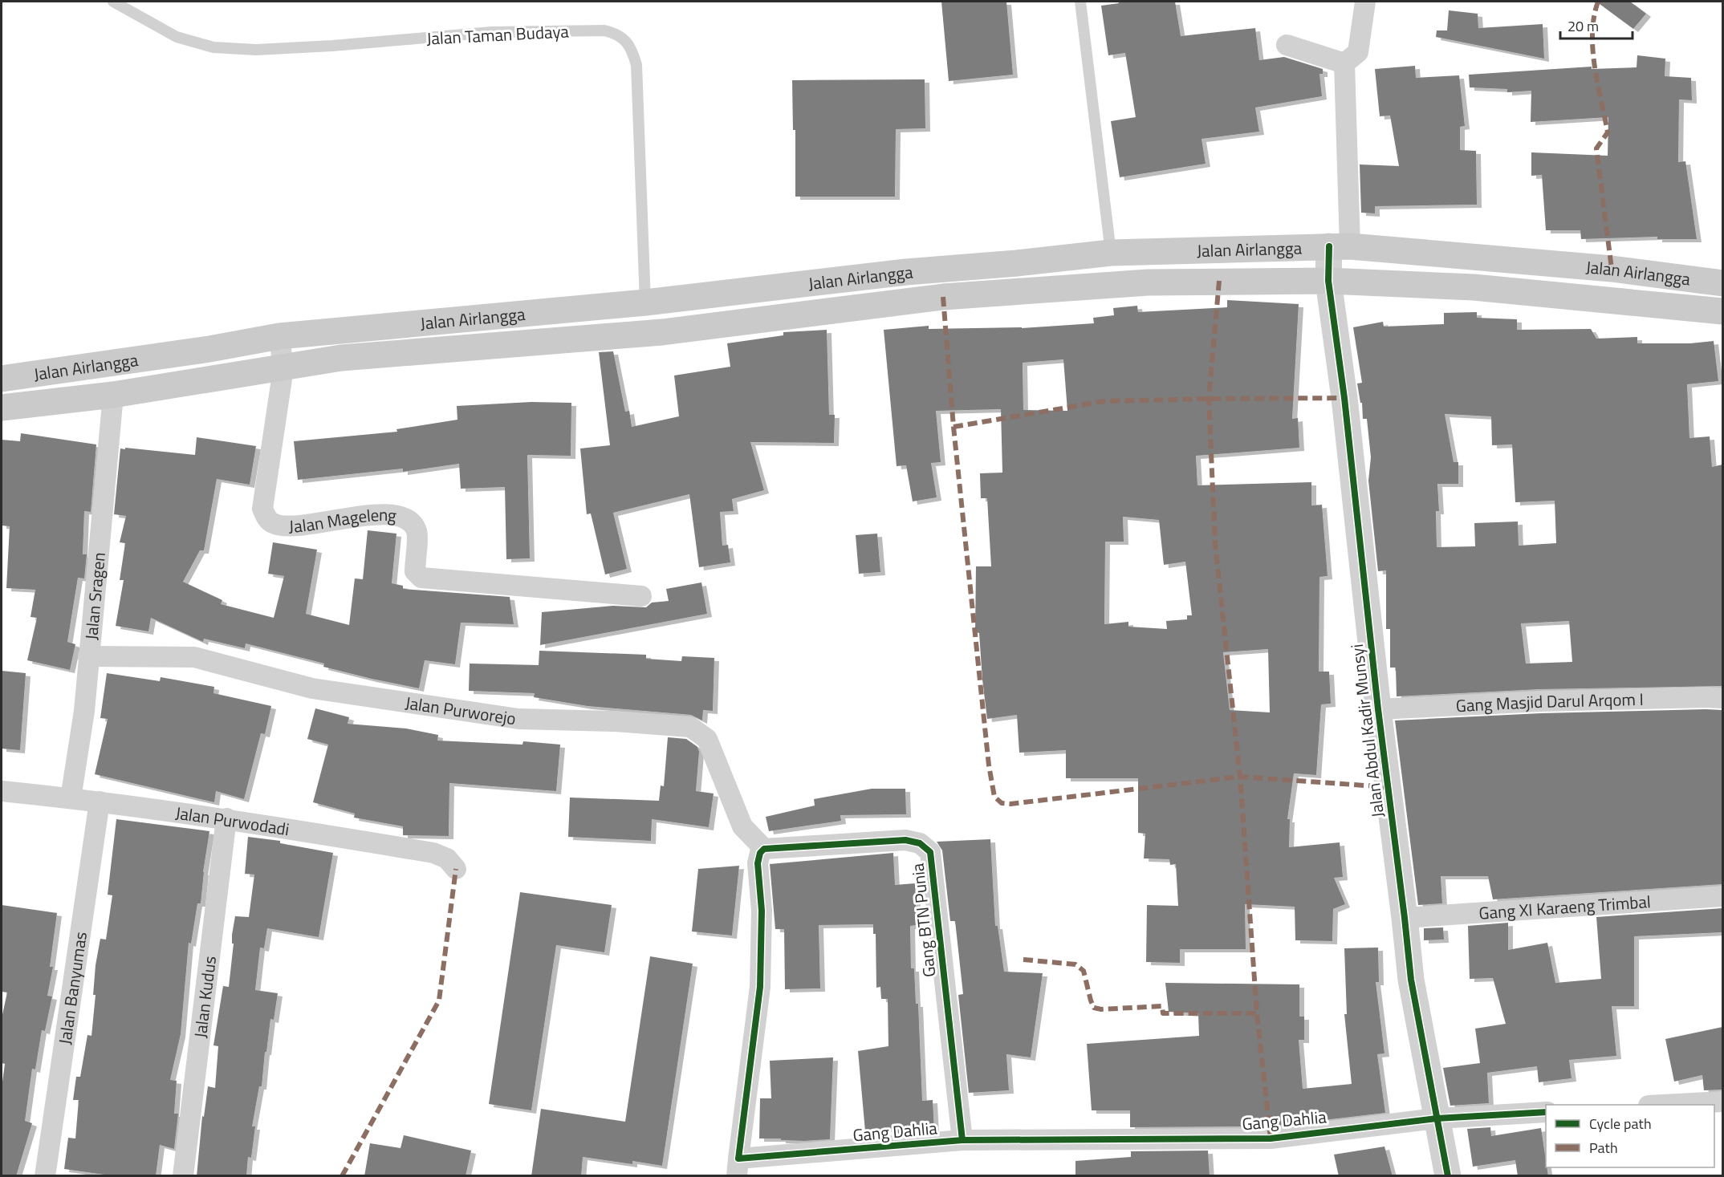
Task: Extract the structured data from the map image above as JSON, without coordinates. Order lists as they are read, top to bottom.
{
  "streets": {
    "main road": ["Jalan Airlangga"],
    "street": [
      "Jalan Mageleng",
      "Jalan Sragen",
      "Gang Masjid Darul Arqom I",
      "Jalan Purworejo",
      "Jalan Abdul Kadir Munsyi",
      "Jalan Purwodadi",
      "Gang XI Karaeng Trimbal",
      "Gang BTN Punia",
      "Jalan Banyumas",
      "Jalan Kudus",
      "Gang Dahlia"
    ],
    "lane": ["Jalan Taman Budaya"]
  },
  "crossings": [
    ["Jalan Taman Budaya", "Jalan Airlangga"],
    ["Jalan Airlangga", "Jalan Mageleng"],
    ["Jalan Airlangga", "Jalan Sragen"],
    ["Jalan Airlangga", "Jalan Abdul Kadir Munsyi"],
    ["Jalan Sragen", "Jalan Purworejo"],
    ["Jalan Sragen", "Jalan Purwodadi"],
    ["Gang Masjid Darul Arqom I", "Jalan Abdul Kadir Munsyi"],
    ["Jalan Purworejo", "Gang BTN Punia"],
    ["Jalan Purworejo", "Gang Dahlia"],
    ["Jalan Abdul Kadir Munsyi", "Gang XI Karaeng Trimbal"],
    ["Jalan Abdul Kadir Munsyi", "Gang Dahlia"],
    ["Jalan Purwodadi", "Jalan Banyumas"],
    ["Jalan Purwodadi", "Jalan Kudus"],
    ["Gang BTN Punia", "Gang Dahlia"]
  ],
  "legend": ["Cycle path", "Path"],
  "scale_bar": "20 m"
}
